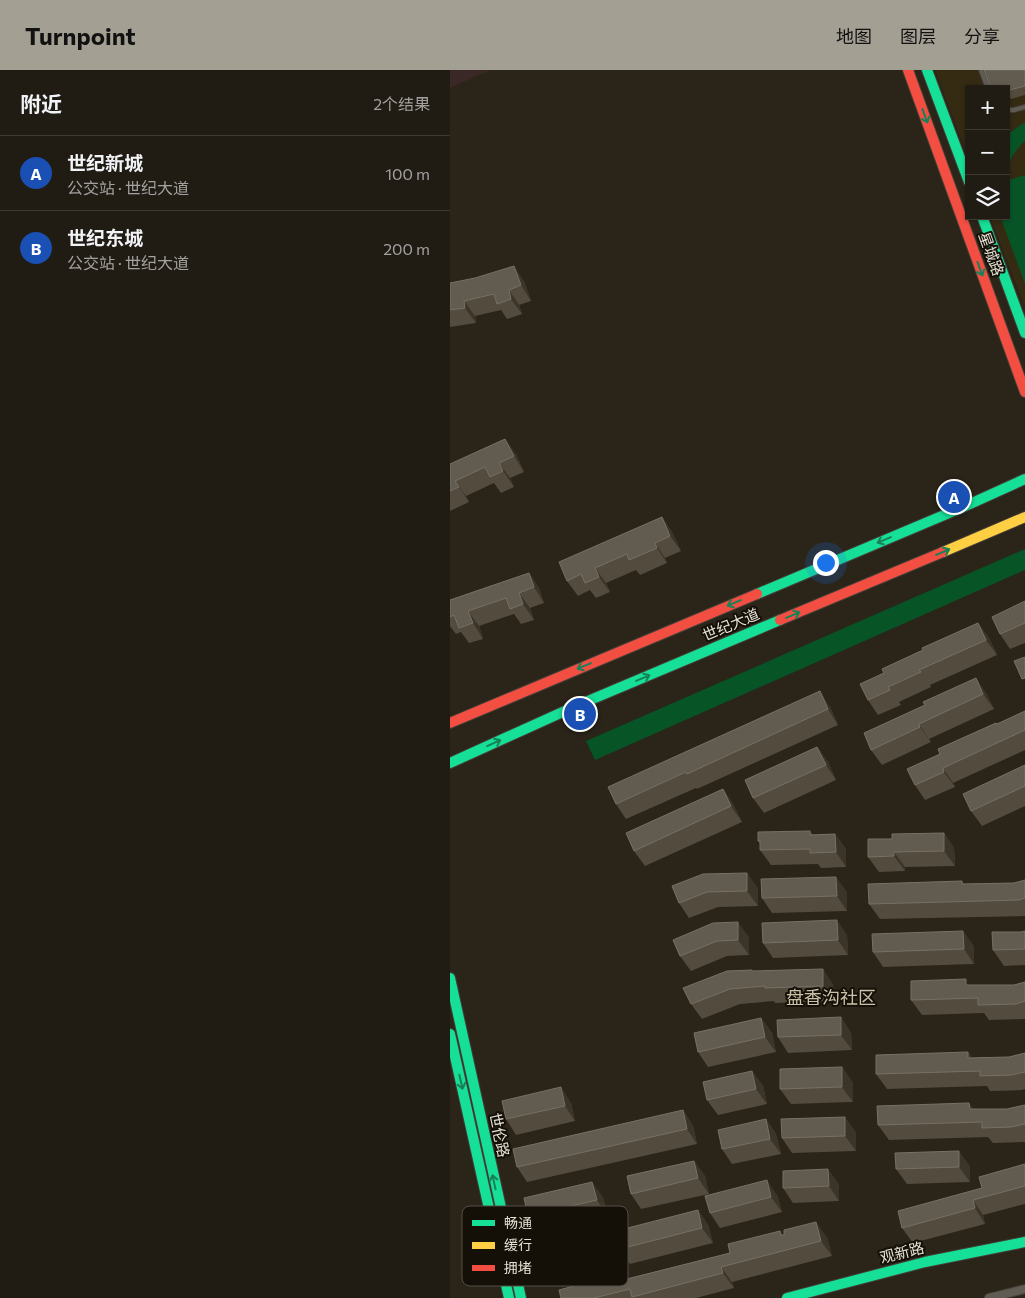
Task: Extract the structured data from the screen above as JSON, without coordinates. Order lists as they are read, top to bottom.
{
  "streets": {
    "main road": [
      "星城路",
      "世纪大道",
      "世伦路",
      "观新路"
    ]
  },
  "districts": ["盘香沟社区"],
  "legend": ["畅通", "缓行", "拥堵"],
  "page": {
    "header": "Turnpoint",
    "nav": ["地图", "图层", "分享"],
    "heading": ["附近", "2个结果"],
    "map_buttons": ["+", "−"],
    "list": [
      {
        "mark": "A",
        "name": "世纪新城",
        "note": "公交站 · 世纪大道",
        "value": "100 m"
      },
      {
        "mark": "B",
        "name": "世纪东城",
        "note": "公交站 · 世纪大道",
        "value": "200 m"
      }
    ],
    "pins": ["A", "B"]
  }
}
